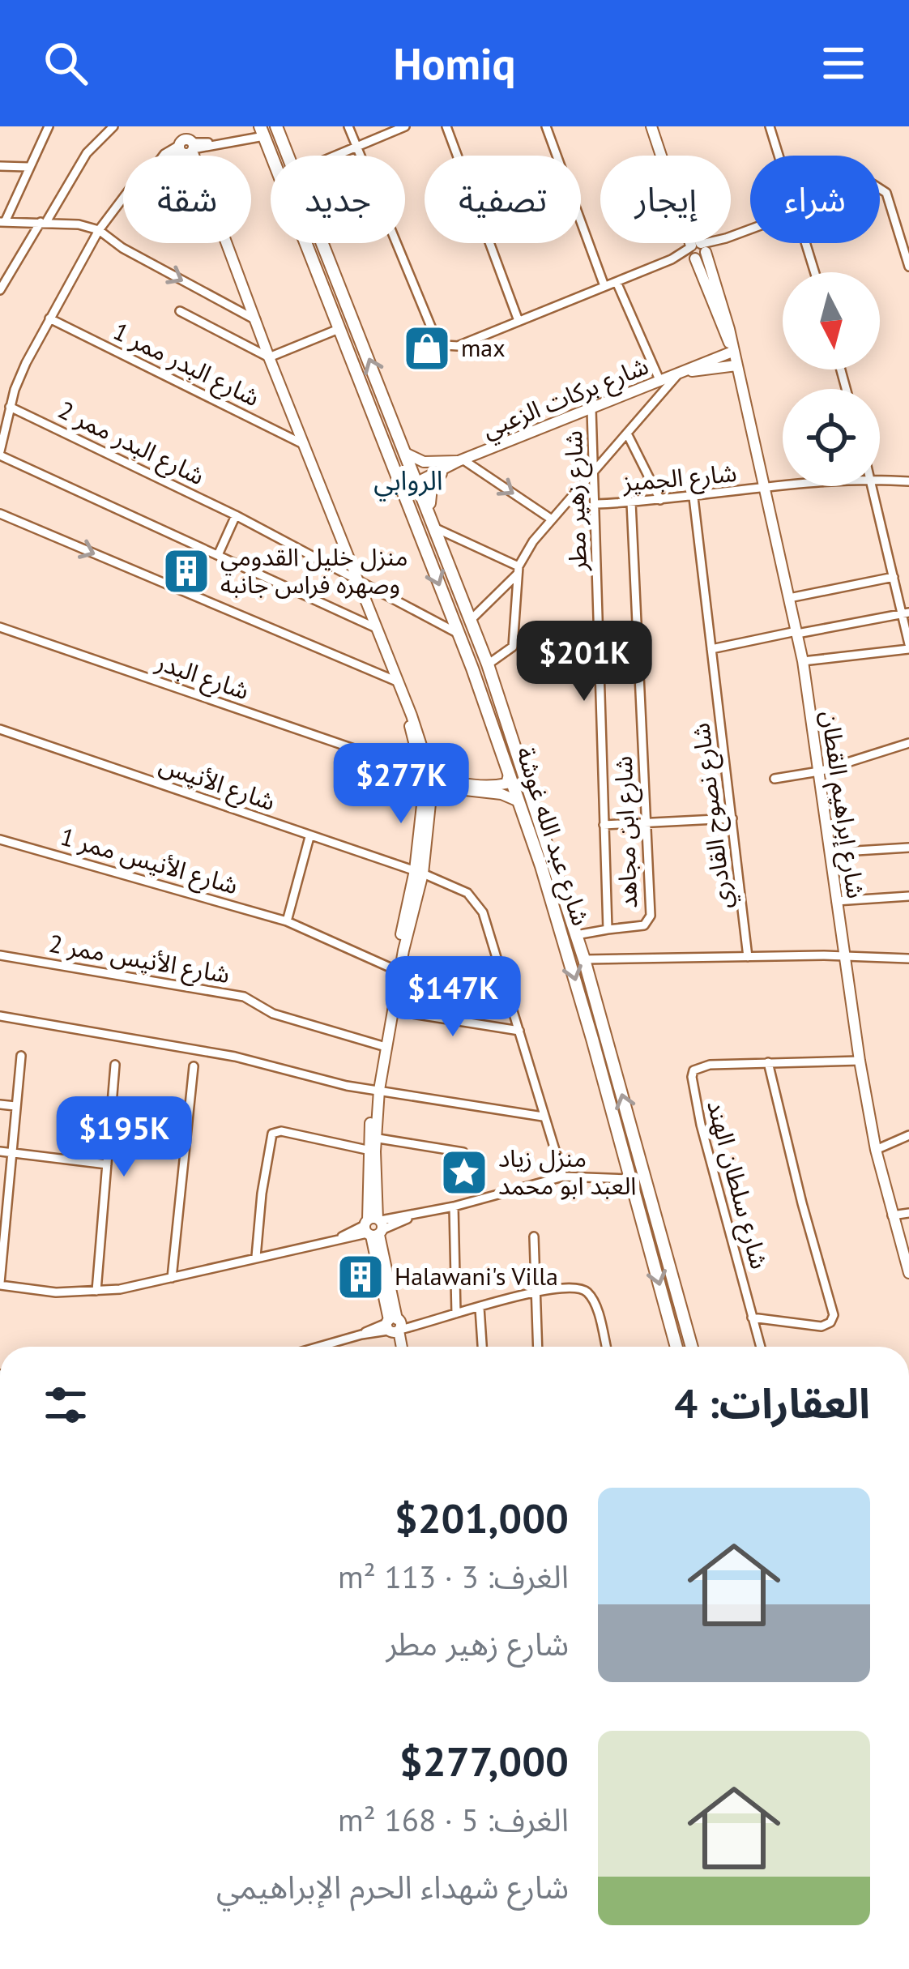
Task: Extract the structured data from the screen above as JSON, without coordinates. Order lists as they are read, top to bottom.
{
  "streets": {
    "main road": ["شارع عبد الله غوشة"],
    "street": [
      "شارع البدر ممر 1",
      "شارع بركات الزعبي",
      "شارع البدر ممر 2",
      "شارع الجميز",
      "شارع زهير مطر",
      "شارع البدر",
      "شارع الأنيس",
      "شارع إبراهيم القطان",
      "شارع نصوح القادري",
      "شارع ابن مجاهد",
      "شارع الأنيس ممر 1",
      "شارع الأنيس ممر 2",
      "شارع سلطان الهند"
    ]
  },
  "crossings": [
    ["شارع بركات الزعبي", "شارع زهير مطر"],
    ["شارع بركات الزعبي", "شارع إبراهيم القطان"],
    ["شارع بركات الزعبي", "شارع عبد الله غوشة"],
    ["شارع البدر ممر 2", "شارع عبد الله غوشة"],
    ["شارع الجميز", "شارع زهير مطر"],
    ["شارع الجميز", "شارع إبراهيم القطان"],
    ["شارع الجميز", "شارع نصوح القادري"],
    ["شارع الجميز", "شارع ابن مجاهد"],
    ["شارع زهير مطر", "شارع ابن مجاهد"],
    ["شارع إبراهيم القطان", "شارع سلطان الهند"]
  ],
  "districts": ["الروابي"],
  "places": {
    "shop": ["max"],
    "building": ["منزل خليل القدومي وصهره فراس جانبه", "Halawani's Villa"],
    "place": ["منزل زياد العبد ابو محمد"]
  },
  "north": "bottom",
  "page": {
    "header": "Homiq",
    "chip": [
      "شراء",
      "إيجار",
      "تصفية",
      "جديد",
      "شقة"
    ],
    "price": [
      "$201K",
      "$277K",
      "$147K",
      "$195K"
    ],
    "heading": "العقارات: 4",
    "list": [
      {
        "name": "$201,000",
        "note": "الغرف: 3 · 113 m² · شارع زهير مطر"
      },
      {
        "name": "$277,000",
        "note": "الغرف: 5 · 168 m² · شارع شهداء الحرم الإبراهيمي"
      }
    ]
  }
}
